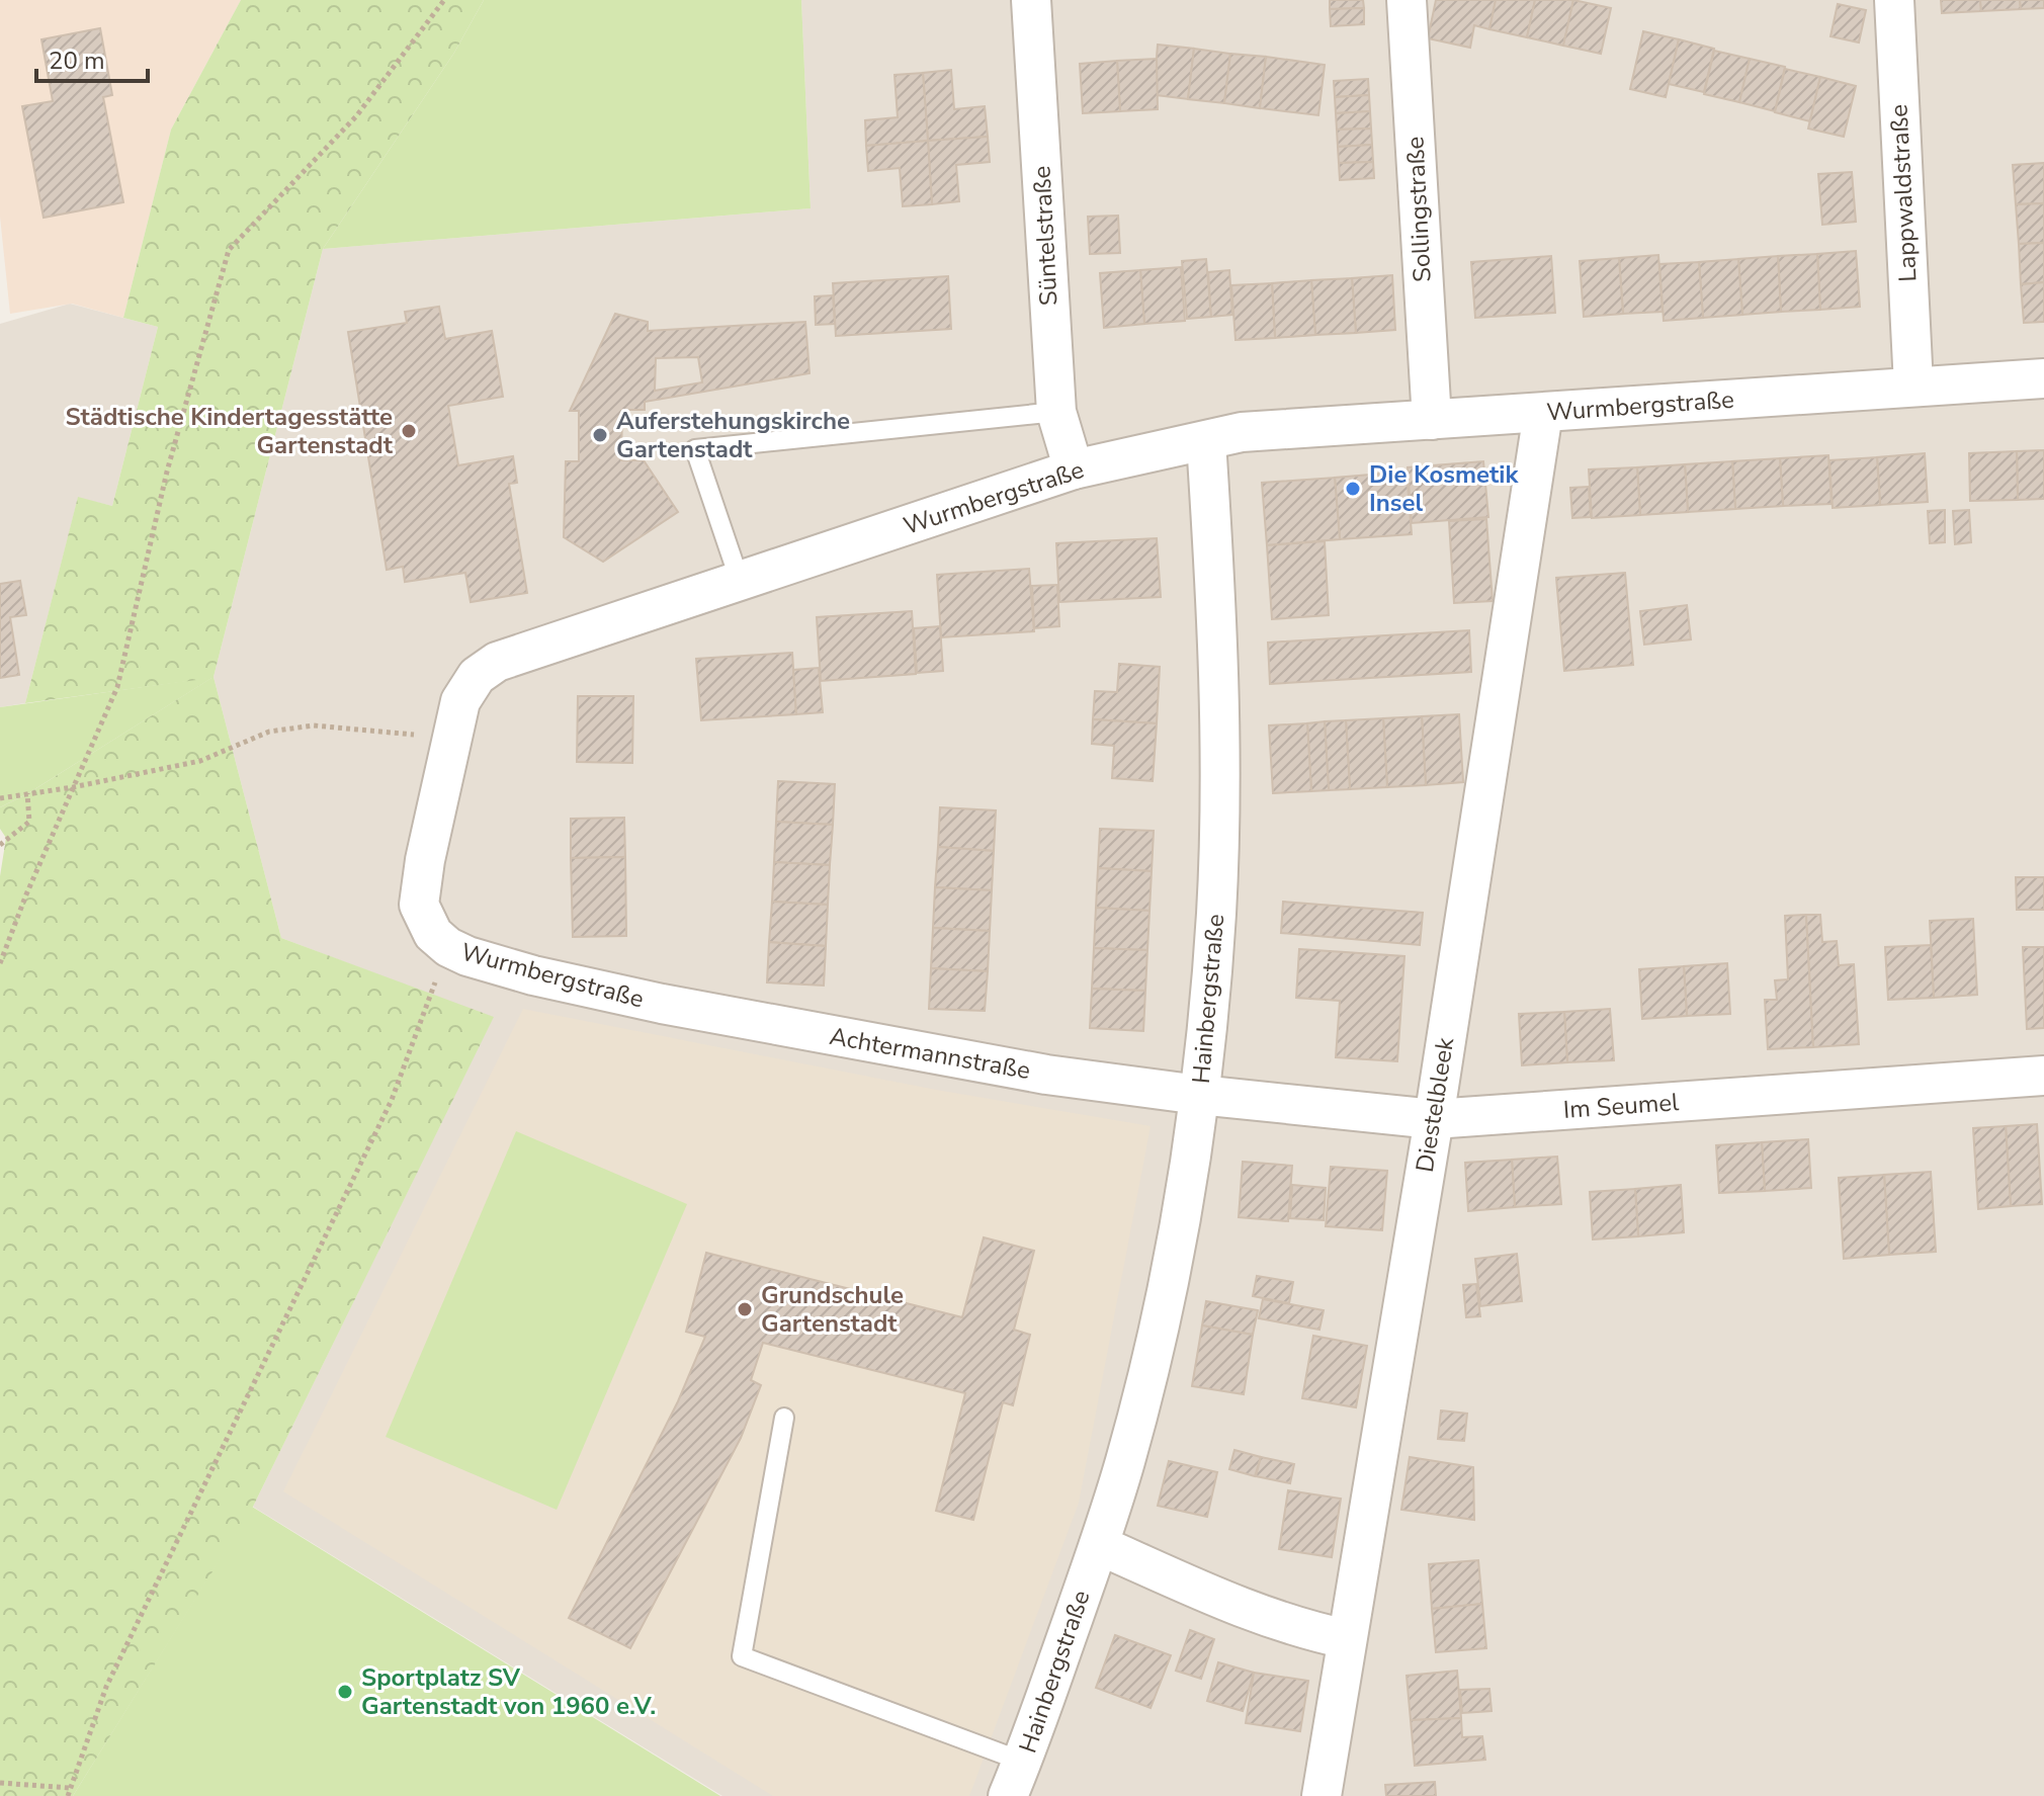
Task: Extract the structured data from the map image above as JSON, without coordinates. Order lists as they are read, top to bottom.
{
  "streets": {
    "street": [
      "Lappwaldstraße",
      "Sollingstraße",
      "Süntelstraße",
      "Wurmbergstraße",
      "Hainbergstraße",
      "Achtermannstraße",
      "Diestelbleek",
      "Im Seumel"
    ]
  },
  "crossings": [
    ["Lappwaldstraße", "Wurmbergstraße"],
    ["Sollingstraße", "Wurmbergstraße"],
    ["Süntelstraße", "Wurmbergstraße"],
    ["Wurmbergstraße", "Hainbergstraße"],
    ["Wurmbergstraße", "Achtermannstraße"],
    ["Wurmbergstraße", "Diestelbleek"],
    ["Hainbergstraße", "Achtermannstraße"],
    ["Hainbergstraße", "Im Seumel"],
    ["Achtermannstraße", "Im Seumel"],
    ["Diestelbleek", "Im Seumel"]
  ],
  "places": [
    "Städtische Kindertagesstätte Gartenstadt",
    "Auferstehungskirche Gartenstadt",
    "Die Kosmetik Insel",
    "Grundschule Gartenstadt",
    "Sportplatz SV Gartenstadt von 1960 e.V."
  ],
  "scale_bar": "20 m"
}
